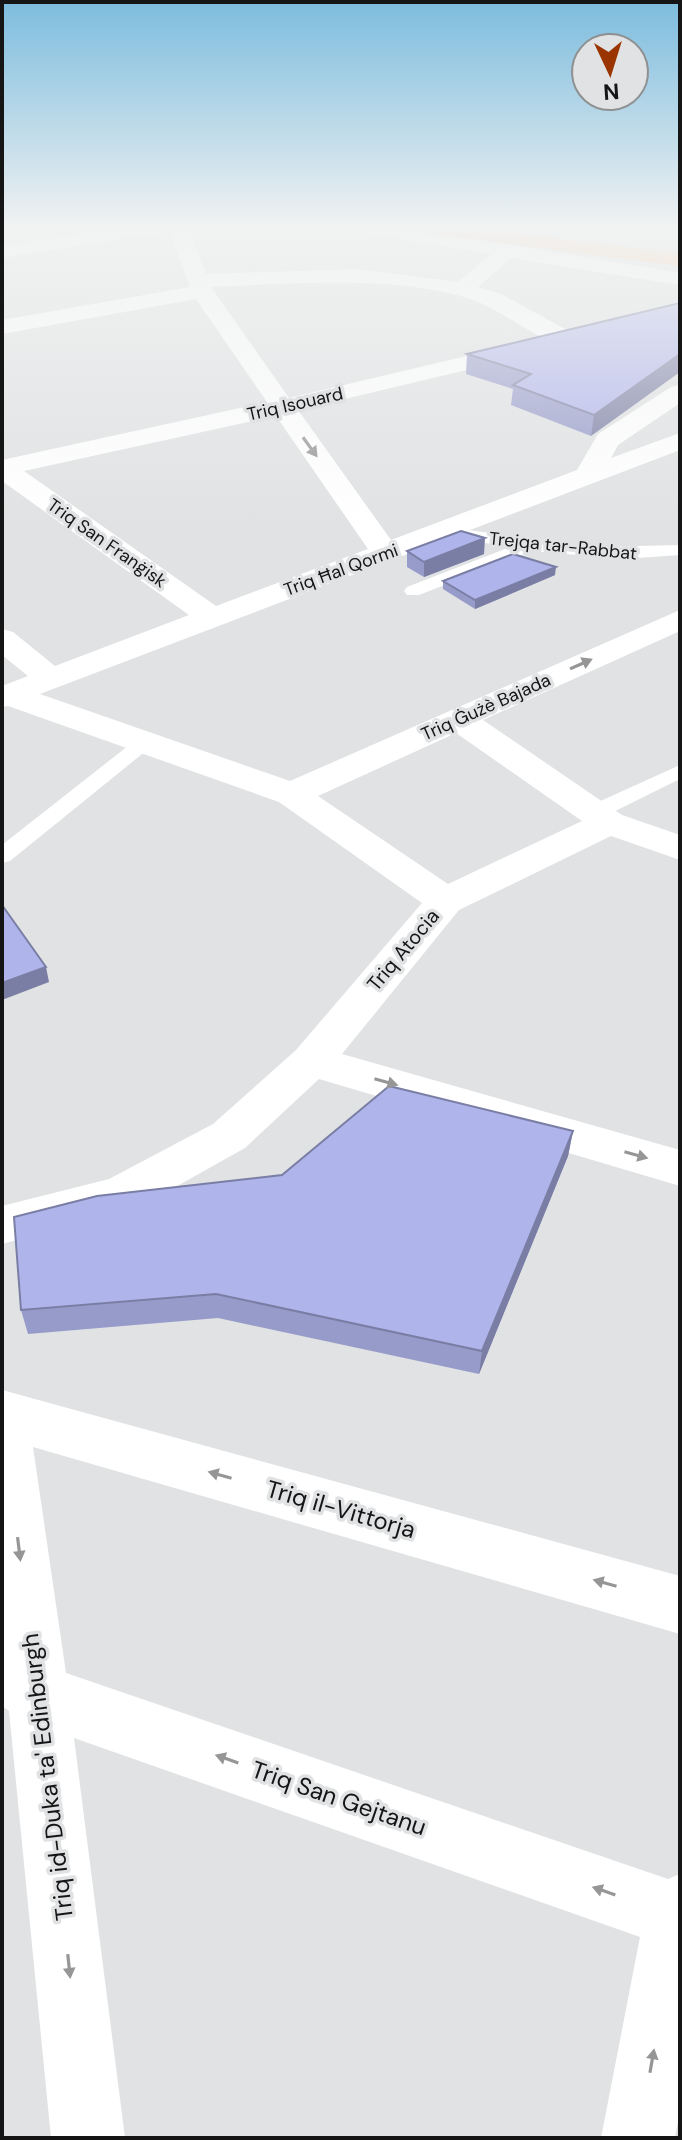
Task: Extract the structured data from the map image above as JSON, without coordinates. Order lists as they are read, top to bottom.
{
  "streets": {
    "street": [
      "Triq Isouard",
      "Triq San Franġisk",
      "Triq Ħal Qormi",
      "Triq Ġużè Bajada",
      "Triq Atocia",
      "Triq il-Vittorja",
      "Triq id-Duka ta' Edinburgh",
      "Triq San Gejtanu"
    ],
    "lane": ["Trejqa tar-Rabbat"]
  },
  "crossings": [
    ["Triq Isouard", "Triq San Franġisk"],
    ["Triq San Franġisk", "Triq Ħal Qormi"],
    ["Trejqa tar-Rabbat", "Triq Ħal Qormi"],
    ["Triq Ħal Qormi", "Triq Atocia"],
    ["Triq Ġużè Bajada", "Triq Atocia"],
    ["Triq il-Vittorja", "Triq id-Duka ta' Edinburgh"],
    ["Triq id-Duka ta' Edinburgh", "Triq San Gejtanu"]
  ],
  "one_way": ["Triq il-Vittorja", "Triq id-Duka ta' Edinburgh", "Triq San Gejtanu"],
  "north": "bottom"
}
